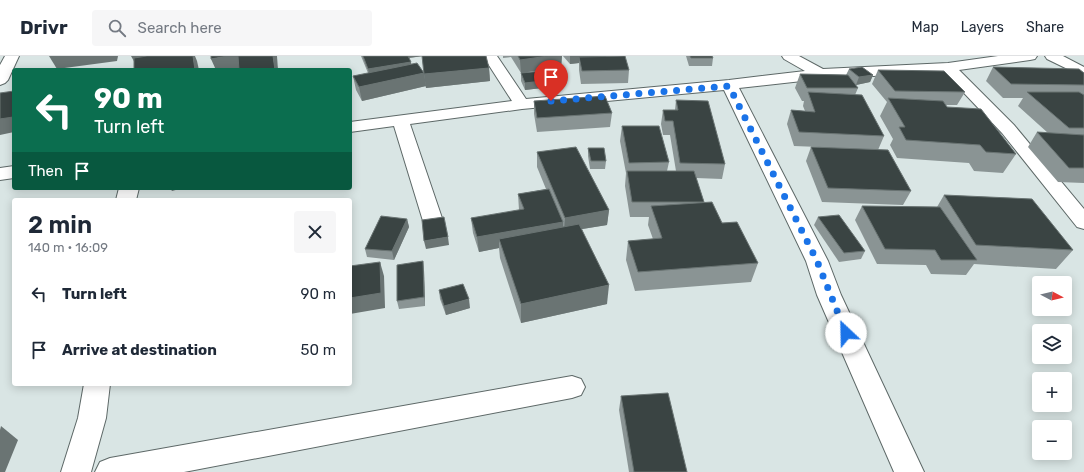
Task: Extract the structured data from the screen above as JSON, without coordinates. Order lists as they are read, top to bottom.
{
  "north": "right",
  "page": {
    "header": "Drivr",
    "search": "Search here",
    "nav": ["Map", "Layers", "Share"],
    "turn": ["90 m", "Turn left"],
    "then": "Then",
    "heading": ["2 min", "140 m · 16:09"],
    "list": [
      {
        "name": "Turn left",
        "value": "90 m"
      },
      {
        "name": "Arrive at destination",
        "value": "50 m"
      }
    ],
    "map_buttons": ["+", "−"]
  }
}
